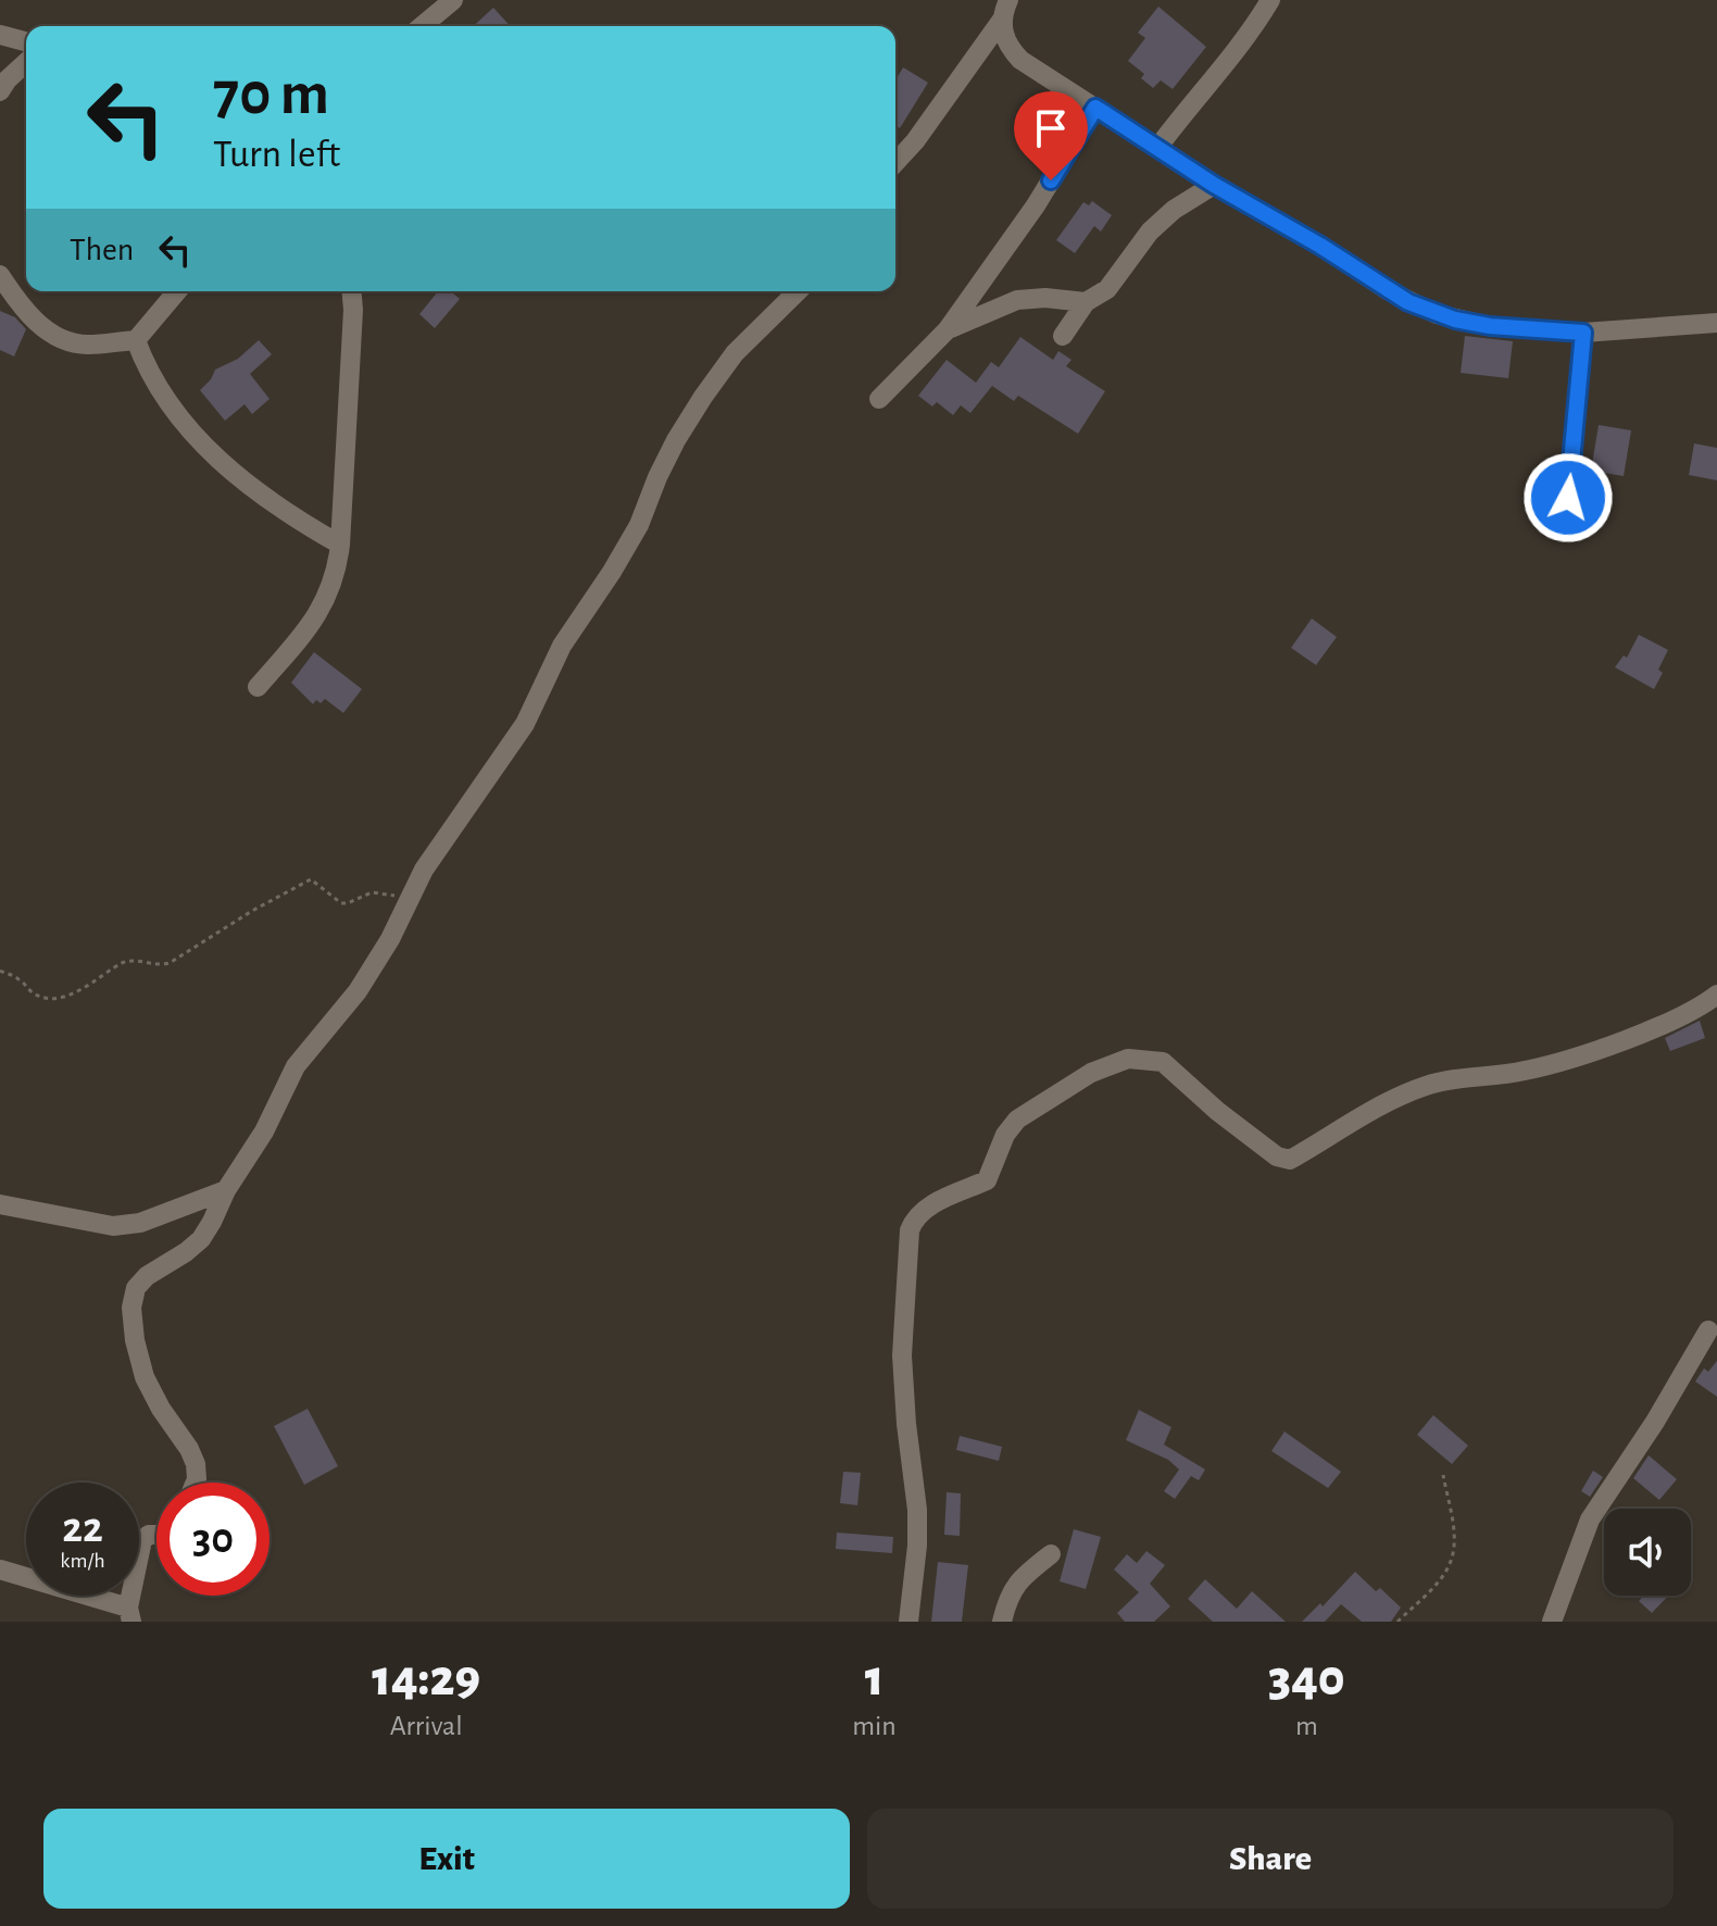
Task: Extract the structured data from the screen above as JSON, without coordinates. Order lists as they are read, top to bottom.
{
  "page": {
    "turn": ["70 m", "Turn left"],
    "then": "Then",
    "speed": "22 km/h",
    "limit": "30",
    "eta": [
      "14:29",
      "Arrival",
      "1",
      "min",
      "340",
      "m"
    ],
    "buttons": ["Exit", "Share"]
  }
}
